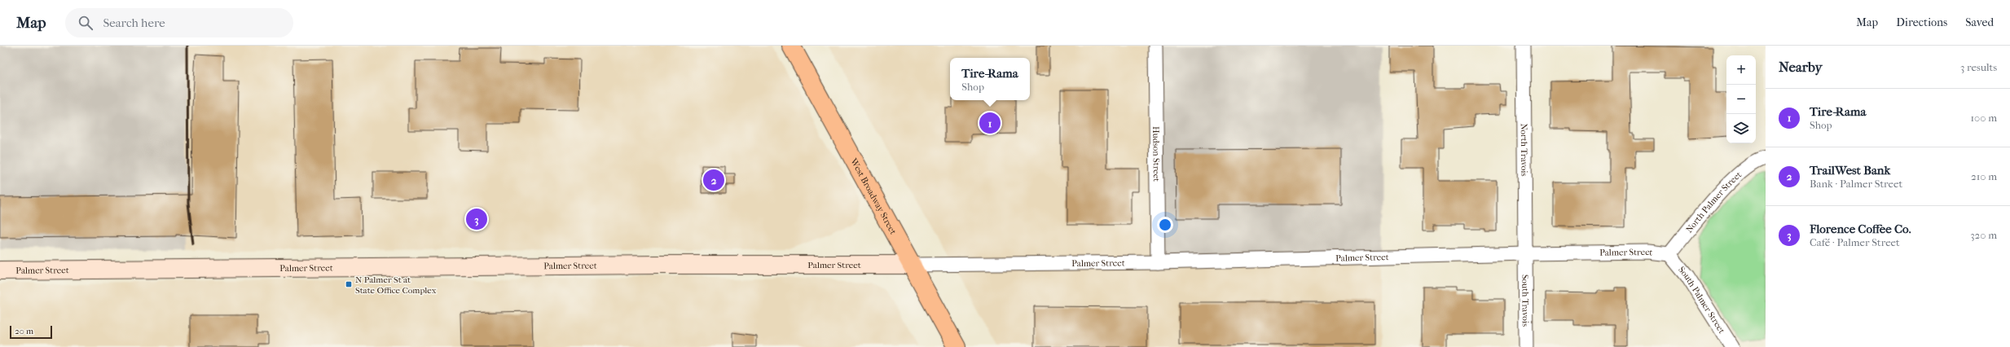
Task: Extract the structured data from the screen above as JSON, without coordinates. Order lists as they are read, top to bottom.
{
  "streets": {
    "main road": ["West Broadway Street"],
    "street": [
      "North Travois",
      "Hudson Street",
      "North Palmer Street",
      "Palmer Street",
      "South Travois",
      "South Palmer Street"
    ]
  },
  "crossings": [
    ["North Travois", "Palmer Street"],
    ["North Travois", "South Travois"],
    ["Hudson Street", "Palmer Street"],
    ["West Broadway Street", "Palmer Street"],
    ["North Palmer Street", "Palmer Street"],
    ["North Palmer Street", "South Palmer Street"],
    ["Palmer Street", "South Travois"],
    ["Palmer Street", "South Palmer Street"]
  ],
  "places": {
    "transit": ["N Palmer St at State Office Complex"]
  },
  "scale_bar": "20 m",
  "page": {
    "header": "Map",
    "search": "Search here",
    "nav": ["Map", "Directions", "Saved"],
    "heading": ["Nearby", "3 results"],
    "map_buttons": ["+", "−"],
    "popup": ["Tire-Rama", "Shop"],
    "list": [
      {
        "mark": "1",
        "name": "Tire-Rama",
        "note": "Shop",
        "value": "100 m"
      },
      {
        "mark": "2",
        "name": "TrailWest Bank",
        "note": "Bank · Palmer Street",
        "value": "210 m"
      },
      {
        "mark": "3",
        "name": "Florence Coffee Co.",
        "note": "Café · Palmer Street",
        "value": "320 m"
      }
    ],
    "pins": ["1", "2", "3"],
    "scale": "20 m"
  }
}
